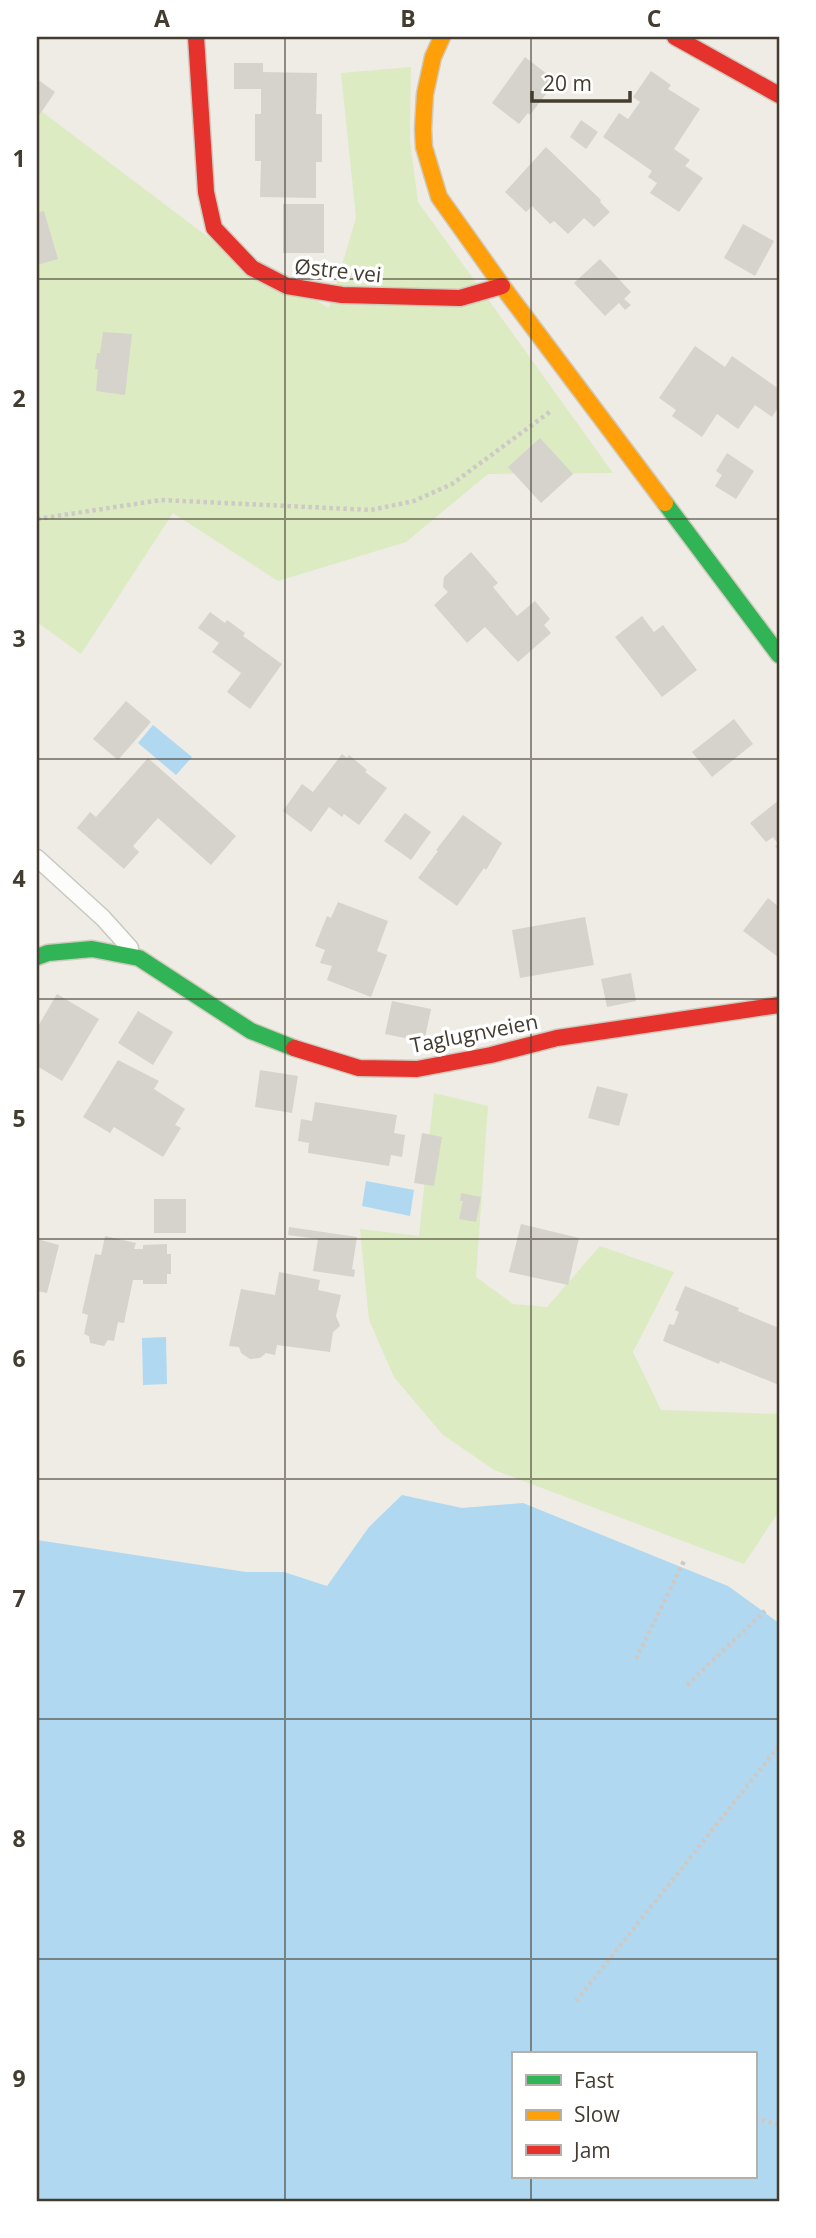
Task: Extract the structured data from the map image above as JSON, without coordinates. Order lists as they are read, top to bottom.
{
  "streets": {
    "street": ["Østre vei", "Taglugnveien"]
  },
  "legend": ["Fast", "Slow", "Jam"],
  "scale_bar": "20 m",
  "grid": {
    "columns": ["A", "B", "C"],
    "rows": [
      "1",
      "2",
      "3",
      "4",
      "5",
      "6",
      "7",
      "8",
      "9"
    ]
  }
}
